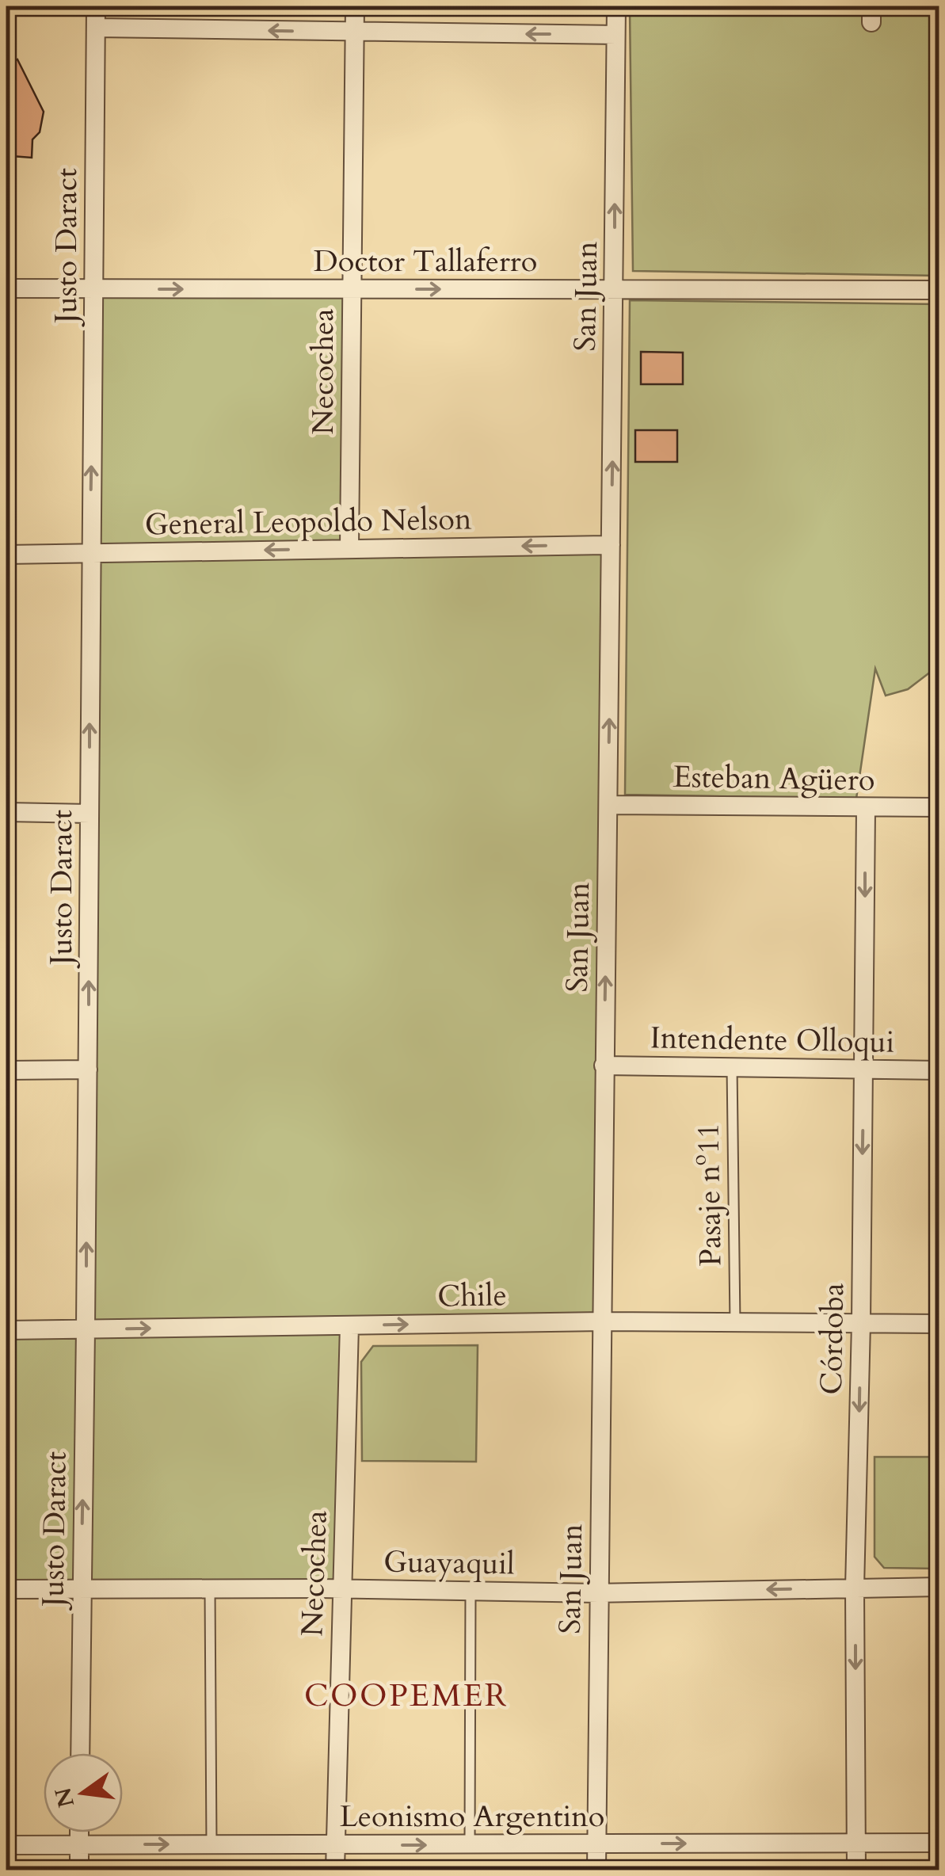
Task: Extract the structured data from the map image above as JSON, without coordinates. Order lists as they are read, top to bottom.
{
  "streets": {
    "street": [
      "Justo Daract",
      "Doctor Tallaferro",
      "San Juan",
      "Necochea",
      "General Leopoldo Nelson",
      "Esteban Agüero",
      "Intendente Olloqui",
      "Chile",
      "Córdoba",
      "Guayaquil",
      "Leonismo Argentino"
    ],
    "lane": ["Pasaje nº11"]
  },
  "crossings": [
    ["Justo Daract", "Doctor Tallaferro"],
    ["Justo Daract", "General Leopoldo Nelson"],
    ["Justo Daract", "Chile"],
    ["Justo Daract", "Guayaquil"],
    ["Doctor Tallaferro", "San Juan"],
    ["Doctor Tallaferro", "Necochea"],
    ["San Juan", "General Leopoldo Nelson"],
    ["San Juan", "Esteban Agüero"],
    ["San Juan", "Intendente Olloqui"],
    ["San Juan", "Chile"],
    ["San Juan", "Guayaquil"],
    ["San Juan", "Leonismo Argentino"],
    ["Necochea", "General Leopoldo Nelson"],
    ["Necochea", "Chile"],
    ["Necochea", "Guayaquil"],
    ["Necochea", "Leonismo Argentino"],
    ["Esteban Agüero", "Córdoba"],
    ["Intendente Olloqui", "Pasaje nº11"],
    ["Intendente Olloqui", "Córdoba"],
    ["Pasaje nº11", "Chile"],
    ["Chile", "Córdoba"],
    ["Córdoba", "Guayaquil"],
    ["Córdoba", "Leonismo Argentino"]
  ],
  "one_way": [
    "Justo Daract",
    "Doctor Tallaferro",
    "San Juan",
    "General Leopoldo Nelson",
    "Chile",
    "Córdoba",
    "Leonismo Argentino"
  ],
  "districts": ["COOPEMER"],
  "north": "left"
}
